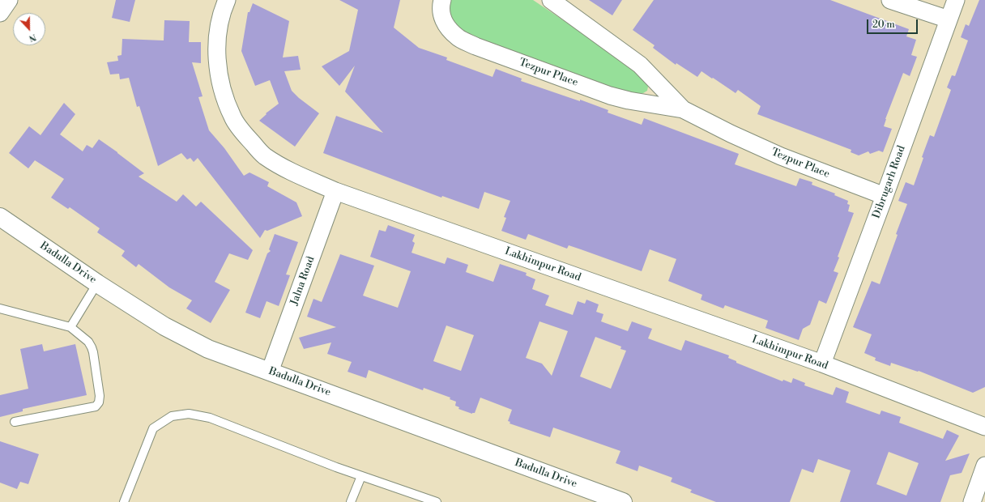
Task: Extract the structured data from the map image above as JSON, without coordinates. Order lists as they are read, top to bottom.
{
  "streets": {
    "street": [
      "Tezpur Place",
      "Dibrugarh Road",
      "Badulla Drive",
      "Lakhimpur Road",
      "Jalna Road"
    ]
  },
  "crossings": [
    ["Tezpur Place", "Dibrugarh Road"],
    ["Dibrugarh Road", "Lakhimpur Road"],
    ["Badulla Drive", "Jalna Road"],
    ["Lakhimpur Road", "Jalna Road"]
  ],
  "scale_bar": "20 m",
  "north": "bottom"
}
